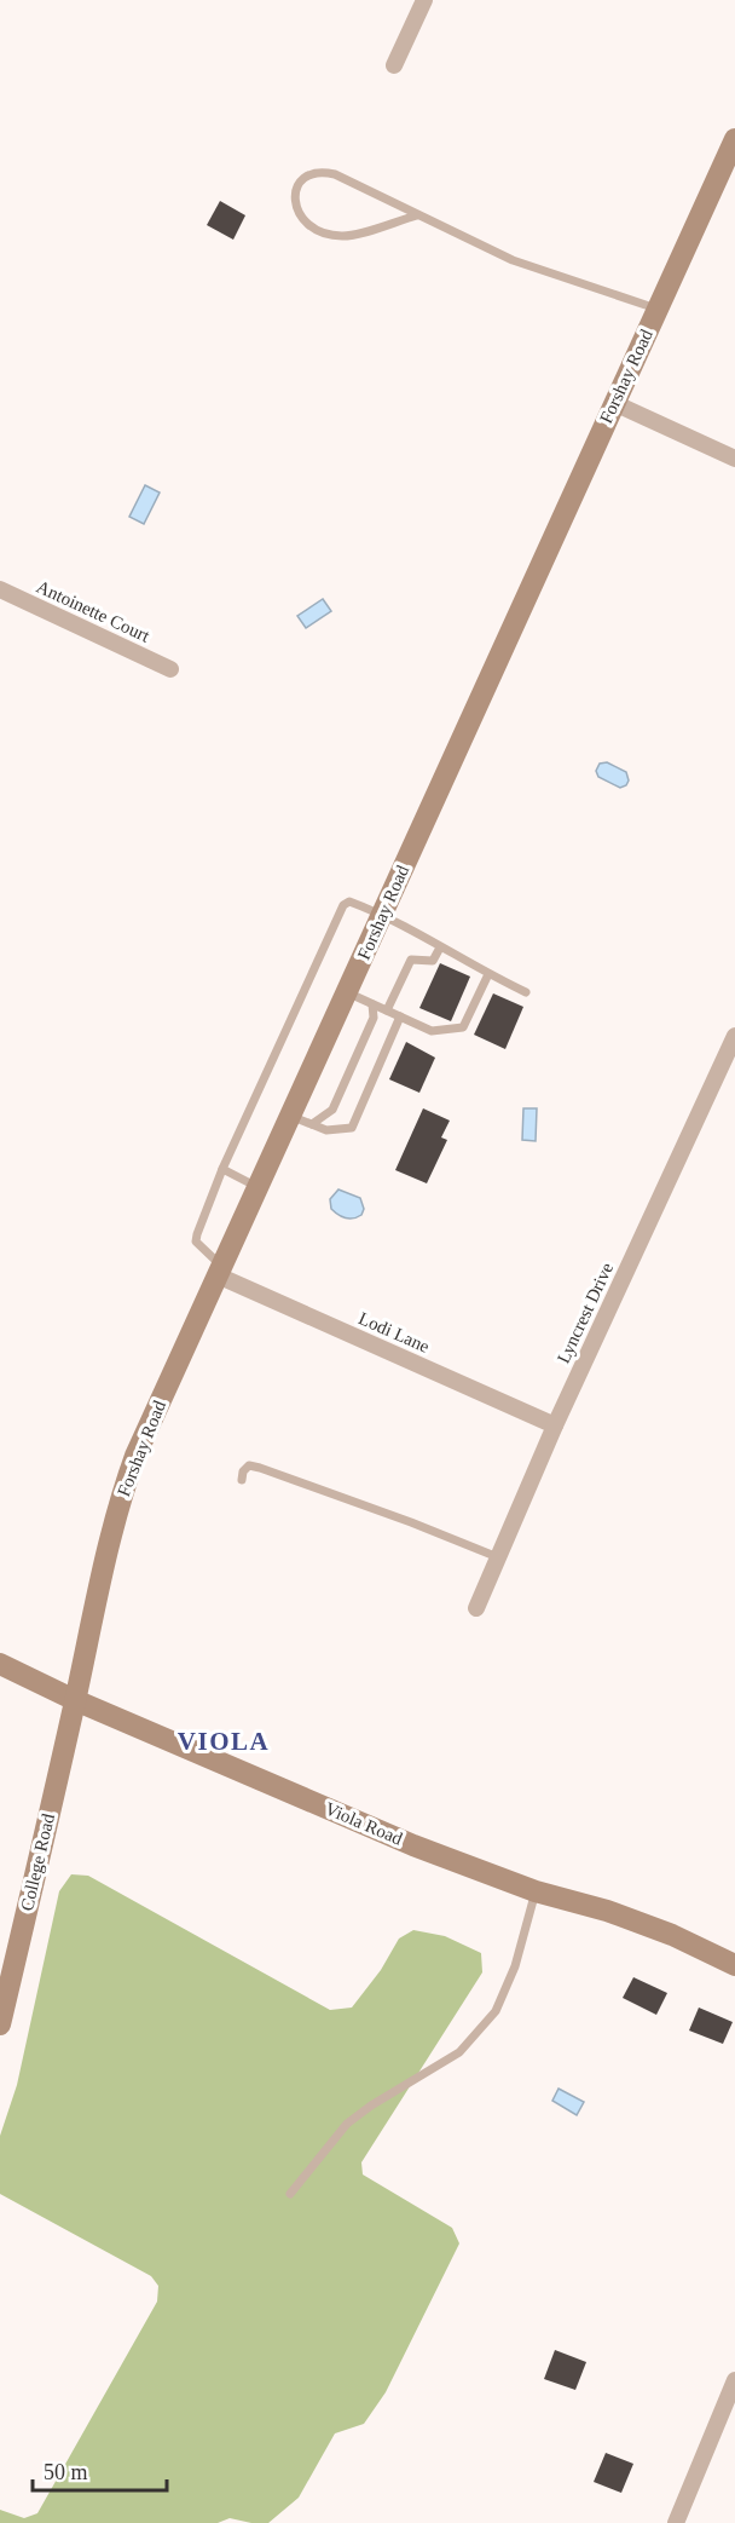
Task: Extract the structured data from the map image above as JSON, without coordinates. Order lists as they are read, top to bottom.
{
  "streets": {
    "street": [
      "Forshay Road",
      "Antoinette Court",
      "Lyncrest Drive",
      "Lodi Lane",
      "Viola Road",
      "College Road"
    ]
  },
  "crossings": [
    ["Forshay Road", "Lodi Lane"],
    ["Forshay Road", "Viola Road"],
    ["Forshay Road", "College Road"],
    ["Lyncrest Drive", "Lodi Lane"],
    ["Viola Road", "College Road"]
  ],
  "districts": ["VIOLA"],
  "scale_bar": "50 m"
}
